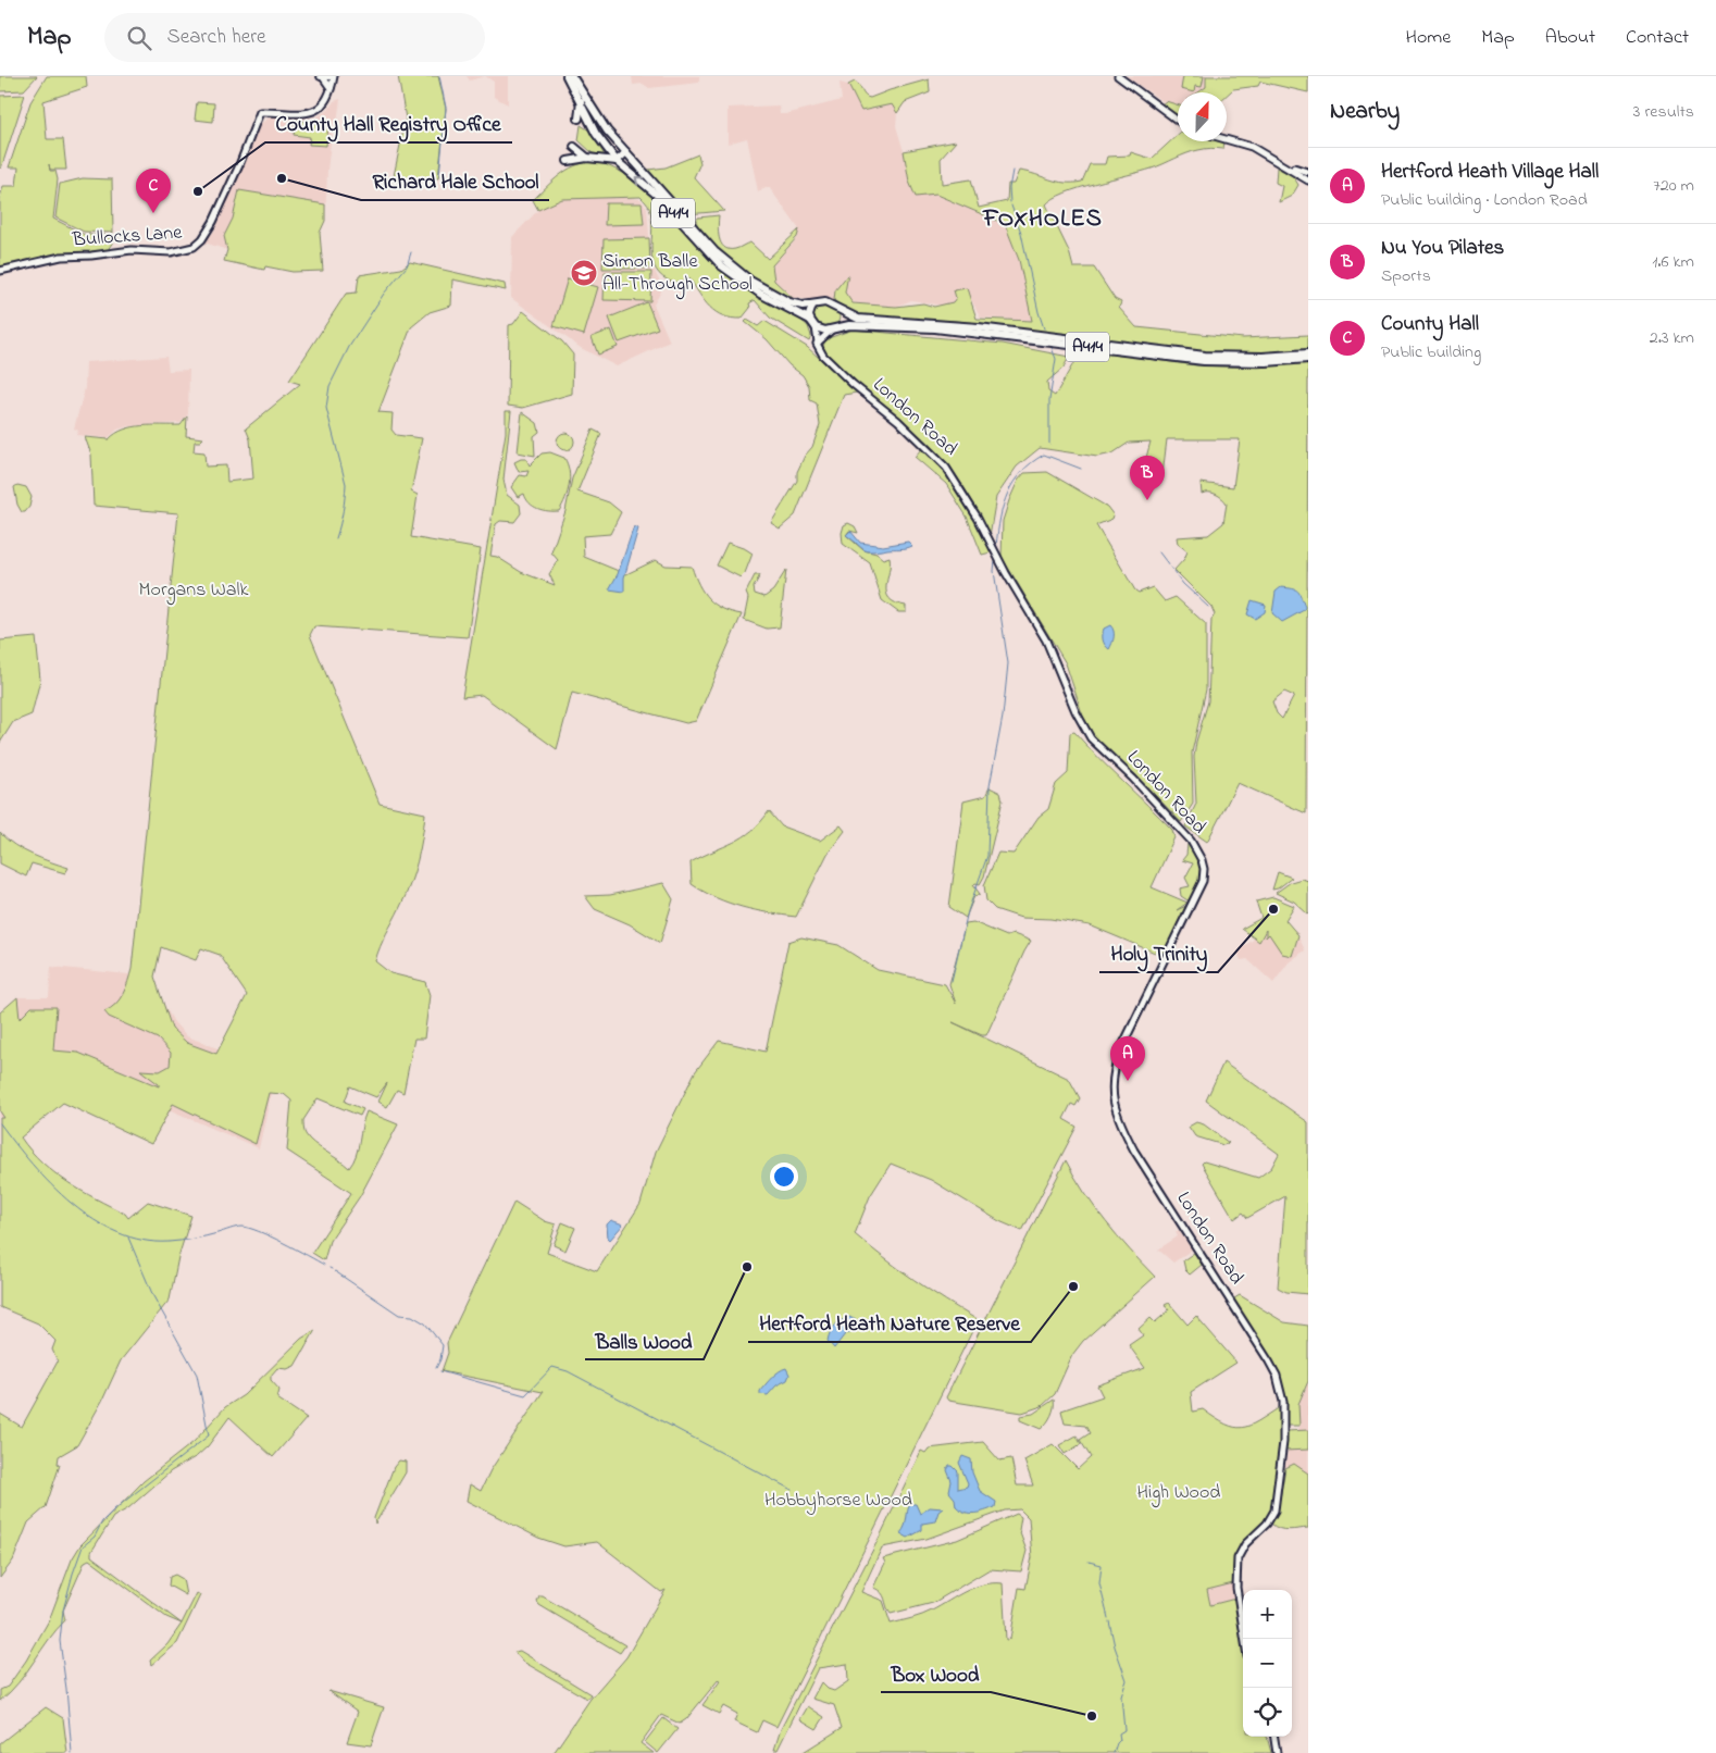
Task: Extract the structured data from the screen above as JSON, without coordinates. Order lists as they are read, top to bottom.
{
  "streets": {
    "highway": ["A414"],
    "main road": ["Bullocks Lane", "London Road"]
  },
  "districts": ["FOXHOLES"],
  "parks": ["Morgans Walk", "High Wood", "Hobbyhorse Wood"],
  "places": {
    "other": [
      "Richard Hale School",
      "County Hall Registry Office",
      "Holy Trinity",
      "Balls Wood",
      "Hertford Heath Nature Reserve",
      "Box Wood"
    ],
    "school or university": ["Simon Balle All-Through School"]
  },
  "north": "top",
  "page": {
    "header": "Map",
    "search": "Search here",
    "nav": [
      "Home",
      "Map",
      "About",
      "Contact"
    ],
    "heading": ["Nearby", "3 results"],
    "list": [
      {
        "mark": "A",
        "name": "Hertford Heath Village Hall",
        "note": "Public building · London Road",
        "value": "720 m"
      },
      {
        "mark": "B",
        "name": "Nu You Pilates",
        "note": "Sports",
        "value": "1.6 km"
      },
      {
        "mark": "C",
        "name": "County Hall",
        "note": "Public building",
        "value": "2.3 km"
      }
    ],
    "pins": ["C", "B", "A"],
    "map_buttons": ["+", "−"]
  }
}
